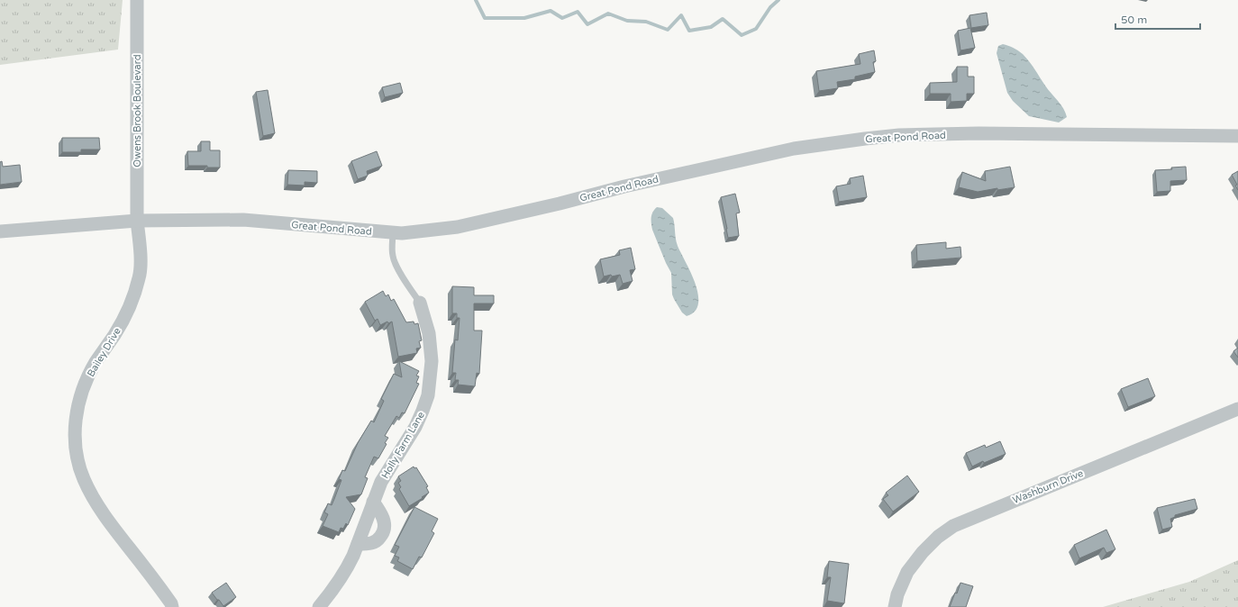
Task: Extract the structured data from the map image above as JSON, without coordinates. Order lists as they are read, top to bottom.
{
  "streets": {
    "street": [
      "Owens Brook Boulevard",
      "Great Pond Road",
      "Bailey Drive",
      "Holly Farm Lane",
      "Washburn Drive"
    ]
  },
  "crossings": [
    ["Owens Brook Boulevard", "Great Pond Road"],
    ["Owens Brook Boulevard", "Bailey Drive"],
    ["Great Pond Road", "Bailey Drive"]
  ],
  "scale_bar": "50 m"
}
